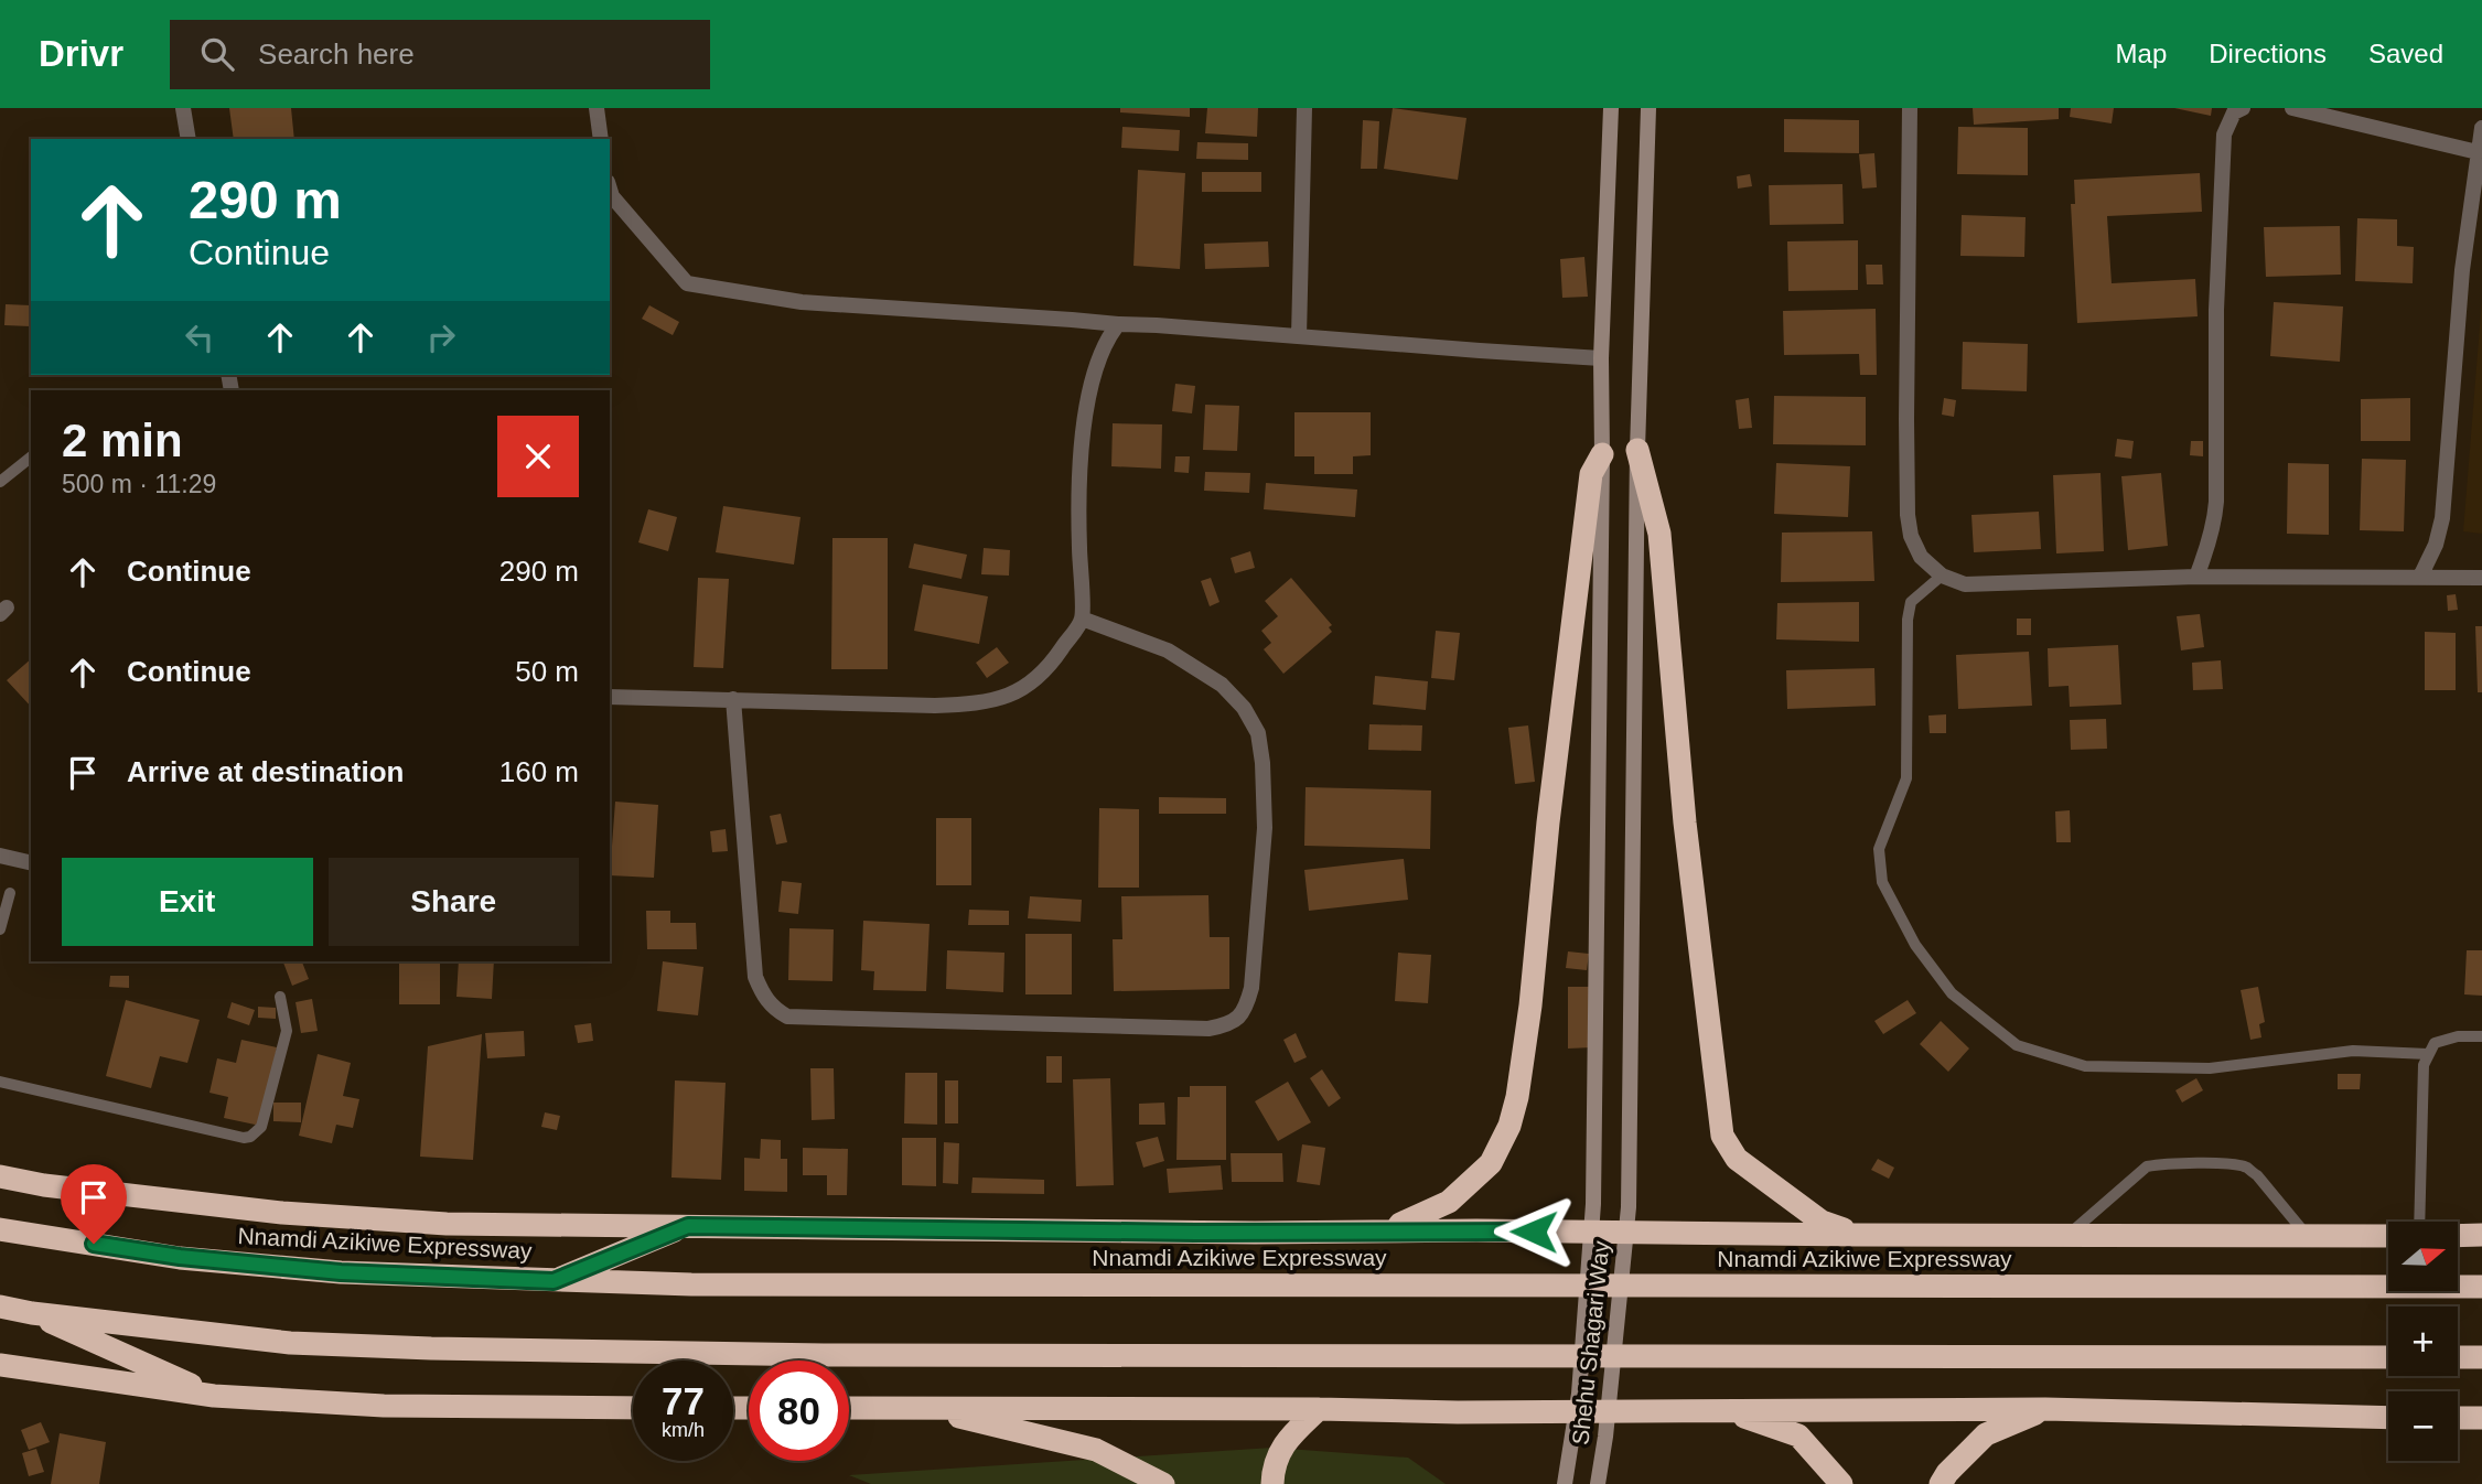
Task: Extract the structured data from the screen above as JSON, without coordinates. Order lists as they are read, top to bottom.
{
  "streets": {
    "highway": ["Nnamdi Azikiwe Expressway"],
    "main road": ["Shehu Shagari Way"]
  },
  "north": "right",
  "page": {
    "header": "Drivr",
    "search": "Search here",
    "nav": ["Map", "Directions", "Saved"],
    "turn": ["290 m", "Continue"],
    "heading": ["2 min", "500 m · 11:29"],
    "list": [
      {
        "name": "Continue",
        "value": "290 m"
      },
      {
        "name": "Continue",
        "value": "50 m"
      },
      {
        "name": "Arrive at destination",
        "value": "160 m"
      }
    ],
    "buttons": ["Exit", "Share"],
    "map_buttons": ["+", "−"],
    "speed": "77 km/h",
    "limit": "80"
  }
}
